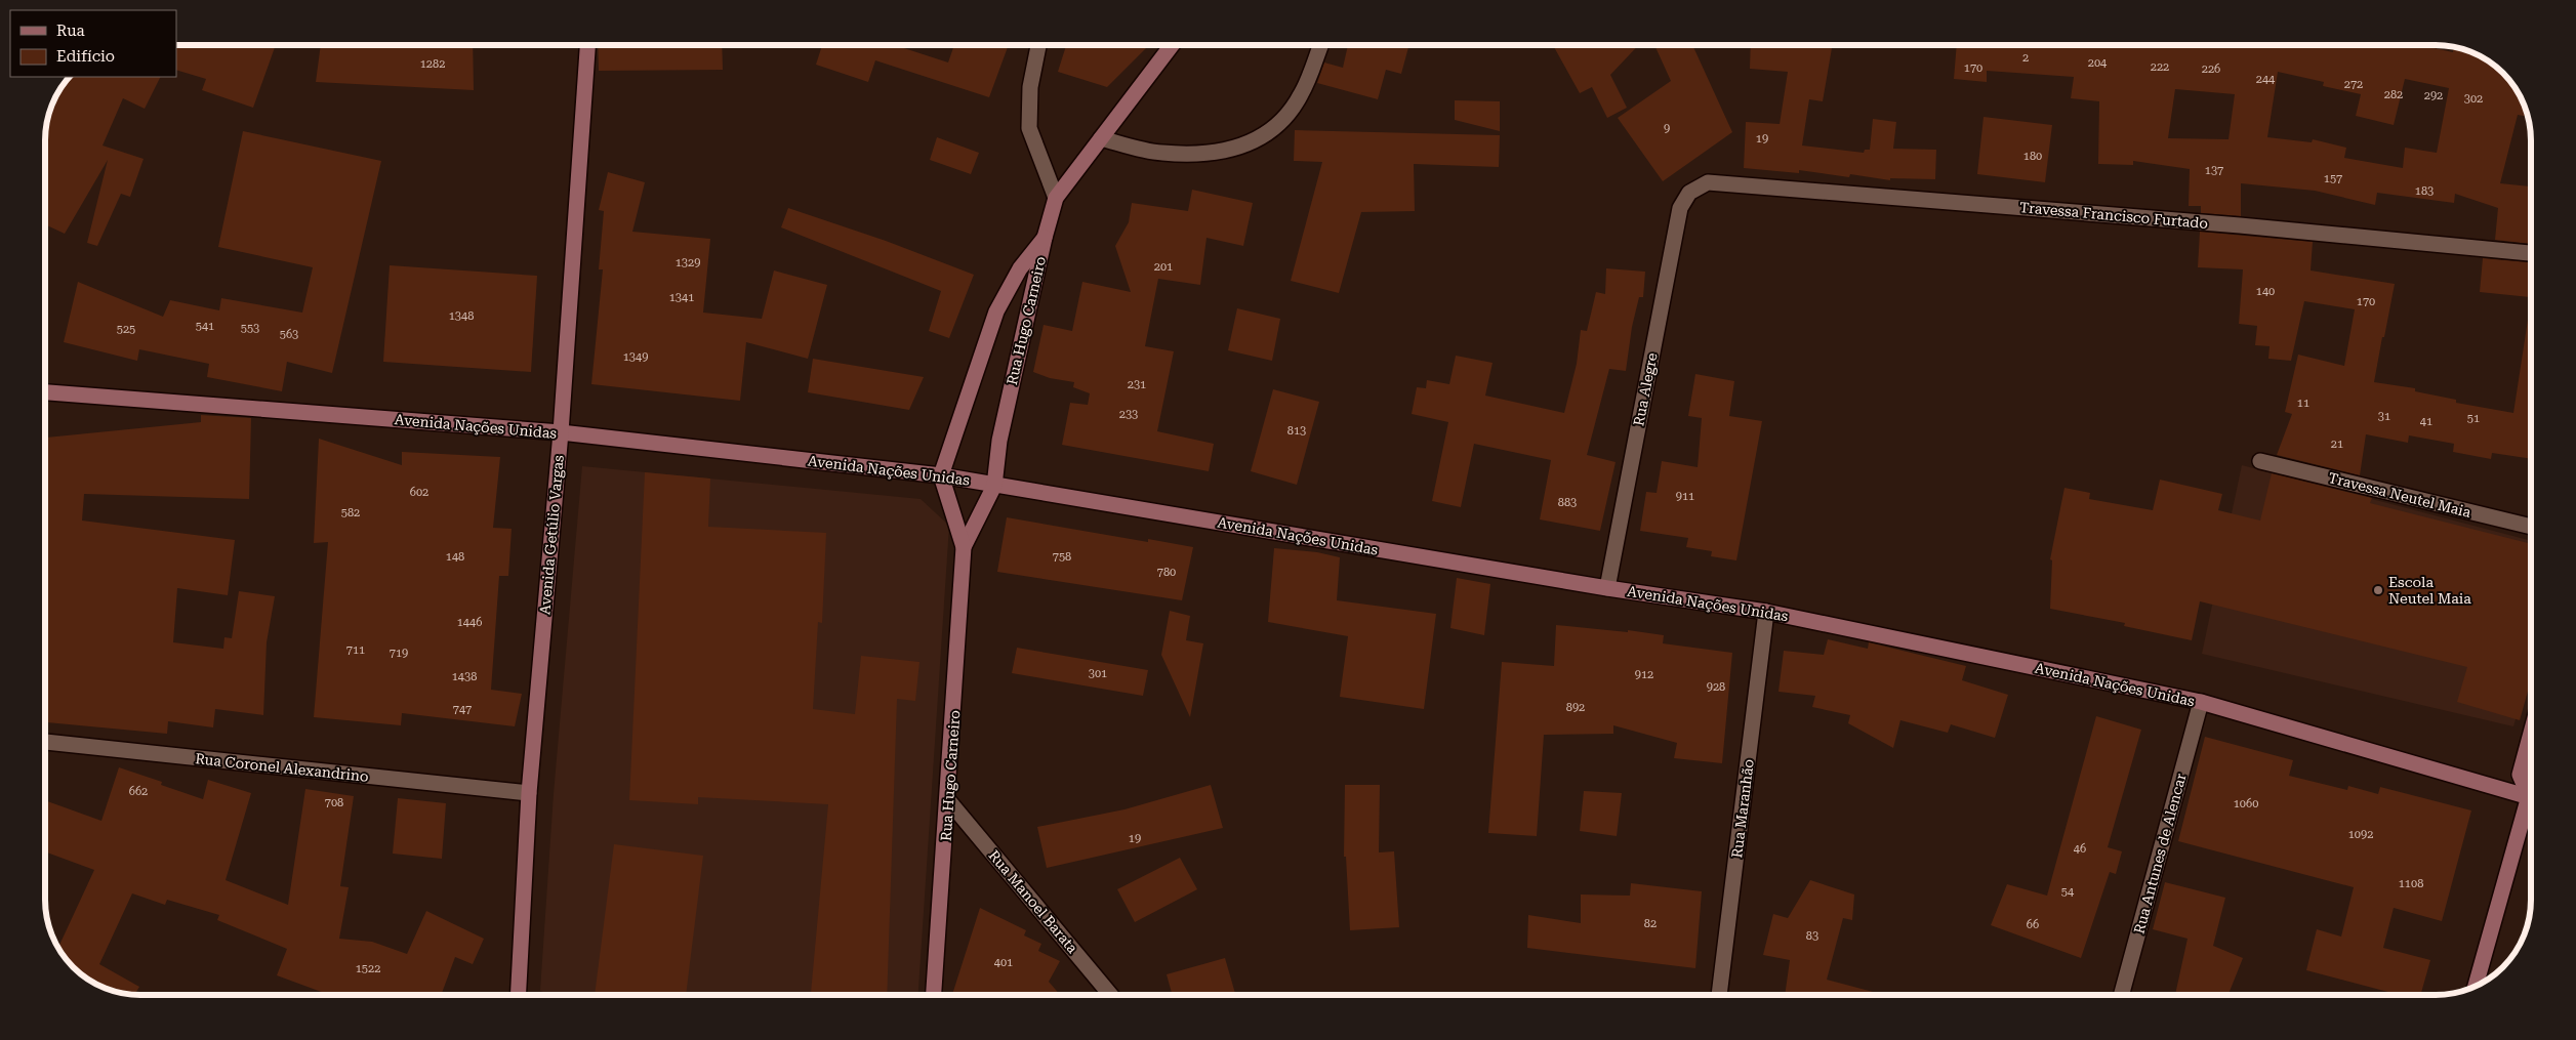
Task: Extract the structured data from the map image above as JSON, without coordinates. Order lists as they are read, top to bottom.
{
  "streets": {
    "street": [
      "Travessa Francisco Furtado",
      "Rua Hugo Carneiro",
      "Rua Alegre",
      "Avenida Nações Unidas",
      "Travessa Neutel Maia",
      "Avenida Getúlio Vargas",
      "Rua Coronel Alexandrino",
      "Rua Maranhão",
      "Rua Antunes de Alencar",
      "Rua Manoel Barata"
    ]
  },
  "crossings": [
    ["Travessa Francisco Furtado", "Rua Alegre"],
    ["Rua Hugo Carneiro", "Avenida Nações Unidas"],
    ["Rua Hugo Carneiro", "Rua Manoel Barata"],
    ["Rua Alegre", "Avenida Nações Unidas"],
    ["Avenida Nações Unidas", "Avenida Getúlio Vargas"],
    ["Avenida Nações Unidas", "Rua Maranhão"],
    ["Avenida Nações Unidas", "Rua Antunes de Alencar"],
    ["Avenida Getúlio Vargas", "Rua Coronel Alexandrino"]
  ],
  "places": ["Escola Neutel Maia"],
  "house_numbers": [
    "2",
    "204",
    "1282",
    "222",
    "170",
    "226",
    "244",
    "272",
    "282",
    "292",
    "302",
    "9",
    "19",
    "180",
    "137",
    "157",
    "183",
    "1329",
    "201",
    "140",
    "1341",
    "170",
    "1348",
    "541",
    "553",
    "525",
    "563",
    "1349",
    "231",
    "11",
    "233",
    "31",
    "51",
    "41",
    "813",
    "21",
    "602",
    "911",
    "883",
    "582",
    "148",
    "758",
    "780",
    "1446",
    "711",
    "719",
    "301",
    "912",
    "1438",
    "928",
    "892",
    "747",
    "662",
    "708",
    "1060",
    "1092",
    "19",
    "46",
    "1108",
    "54",
    "82",
    "66",
    "83",
    "401",
    "1522"
  ],
  "legend": ["Rua", "Edifício"]
}
